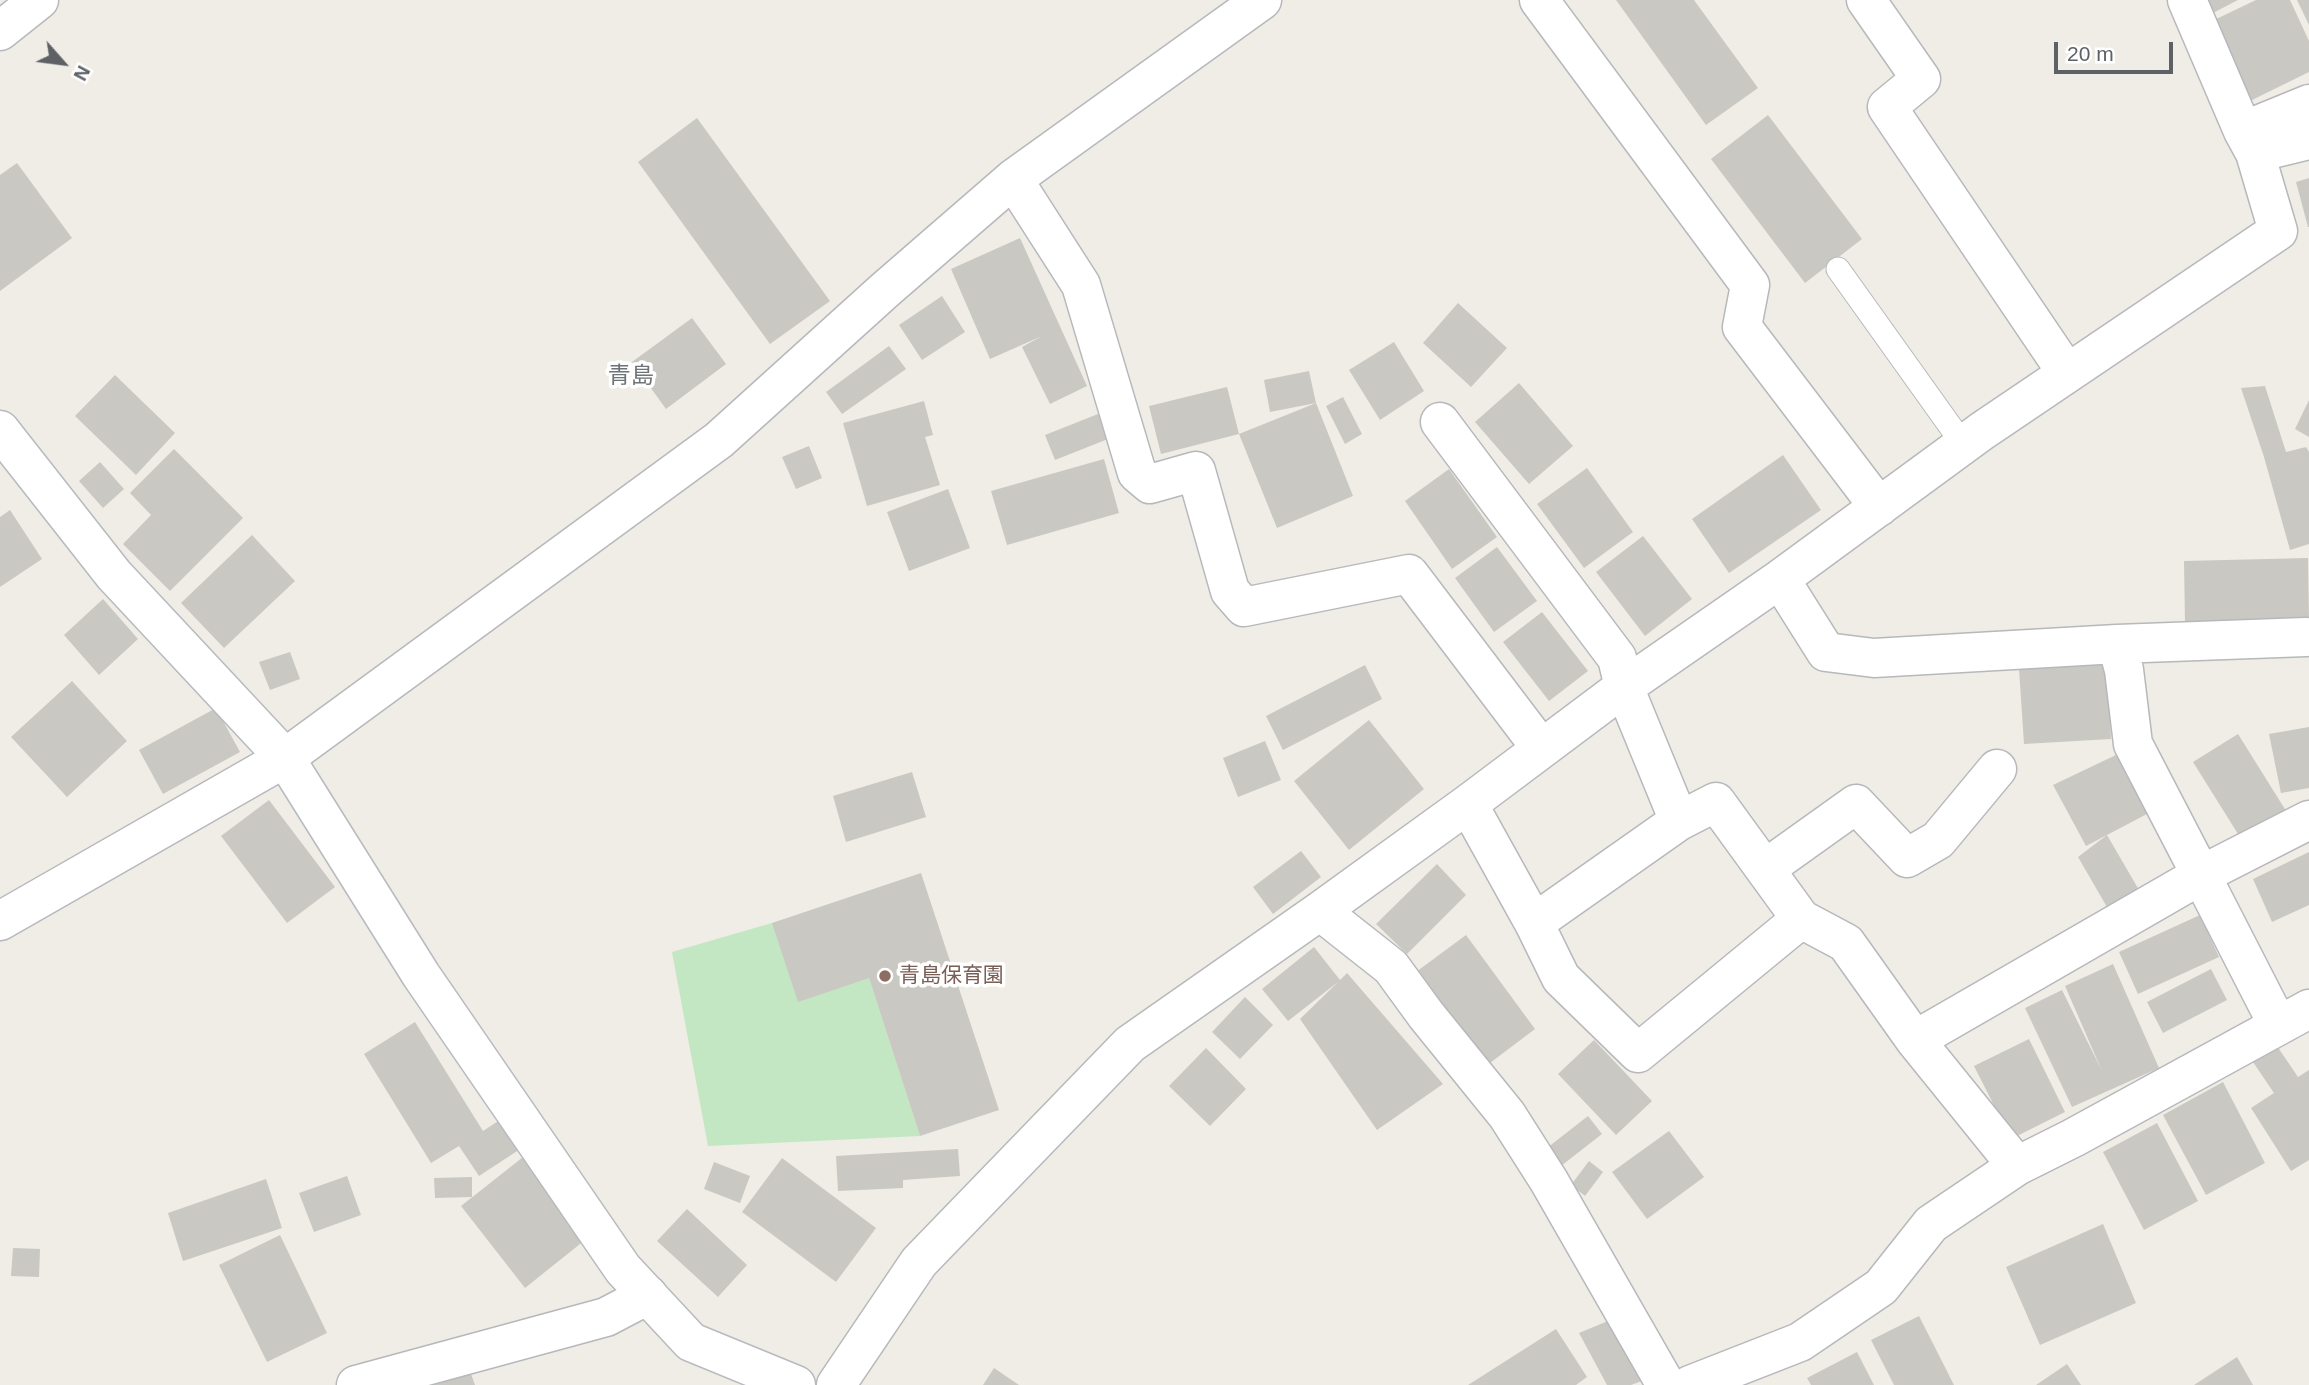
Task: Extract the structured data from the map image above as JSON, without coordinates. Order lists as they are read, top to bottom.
{
  "districts": ["青島"],
  "places": ["青島保育園"],
  "scale_bar": "20 m",
  "north": "bottom right"
}
